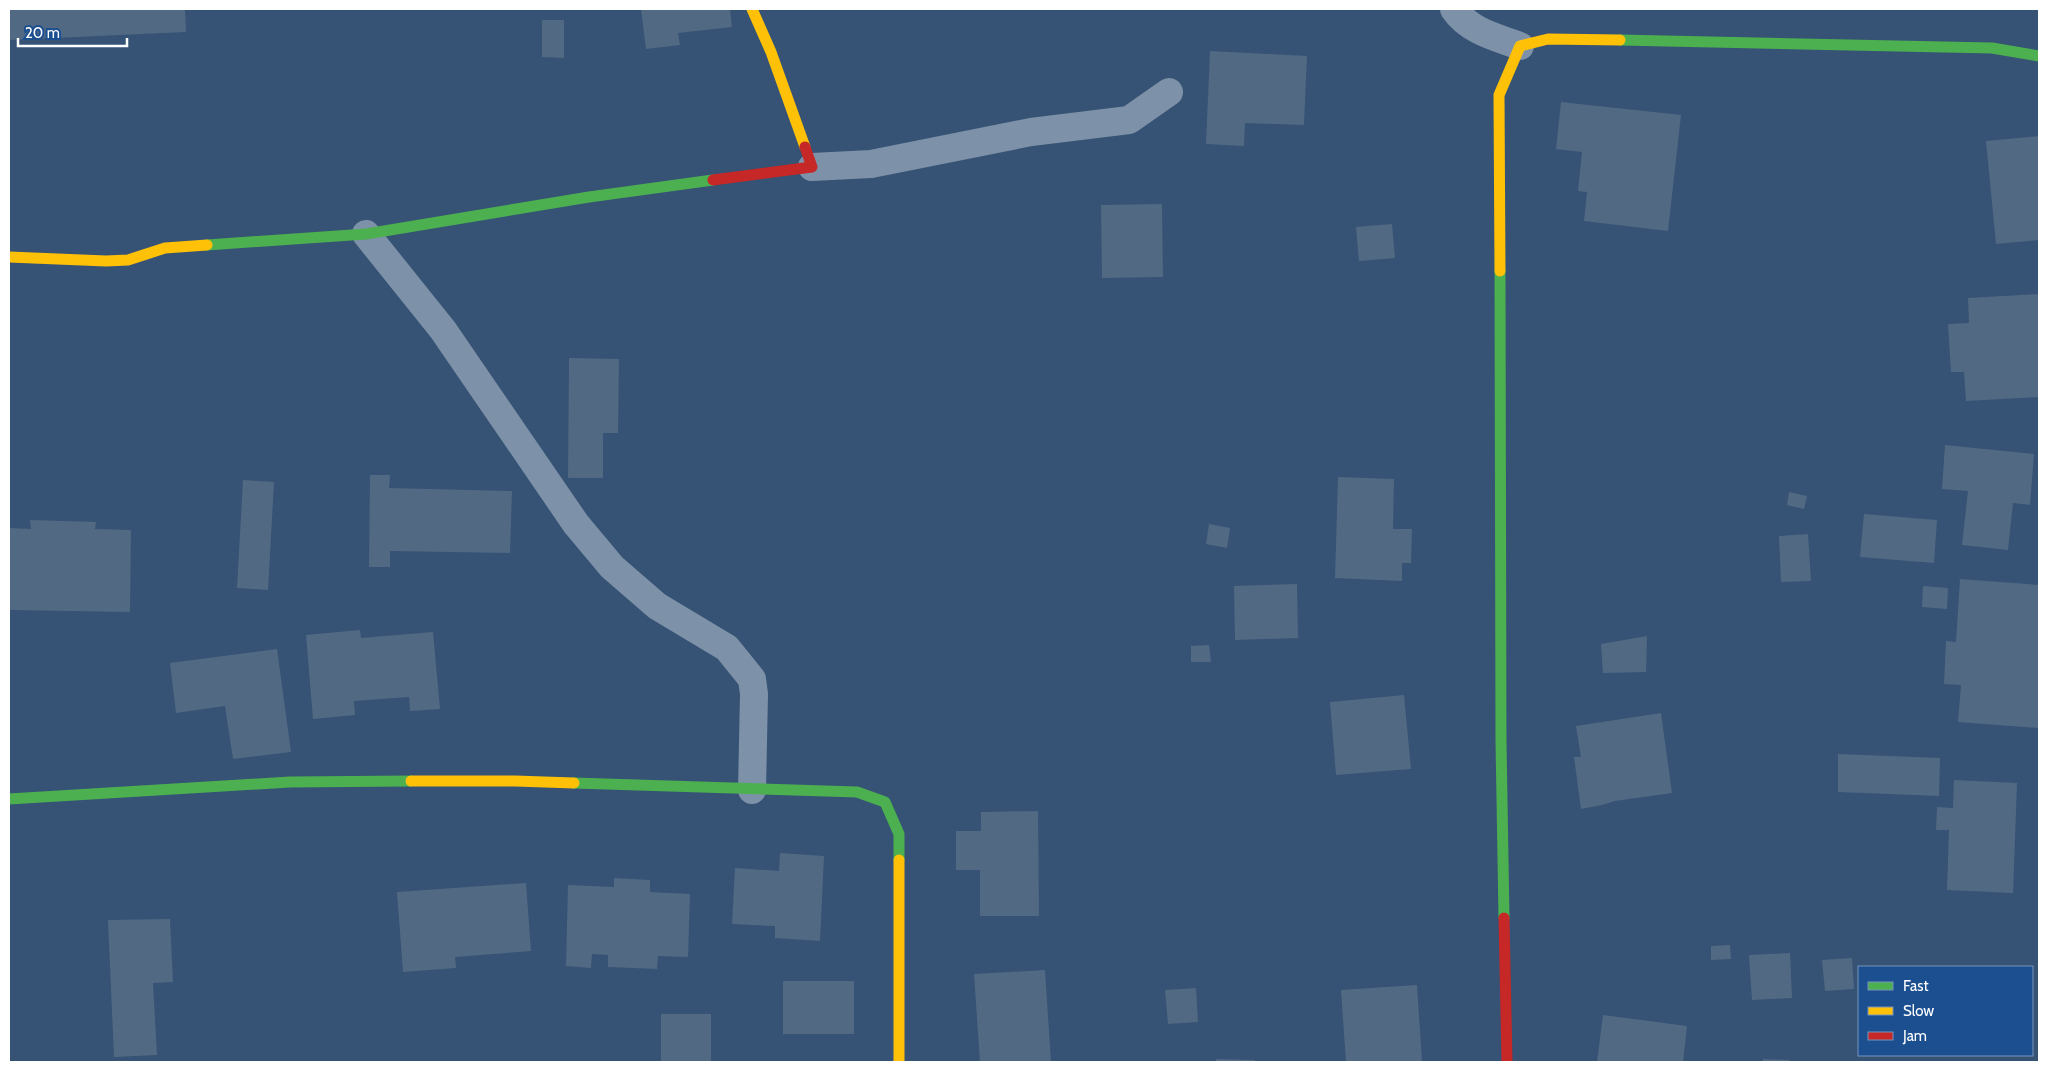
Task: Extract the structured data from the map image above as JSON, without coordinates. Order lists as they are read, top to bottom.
{
  "legend": ["Fast", "Slow", "Jam"],
  "scale_bar": "20 m"
}
